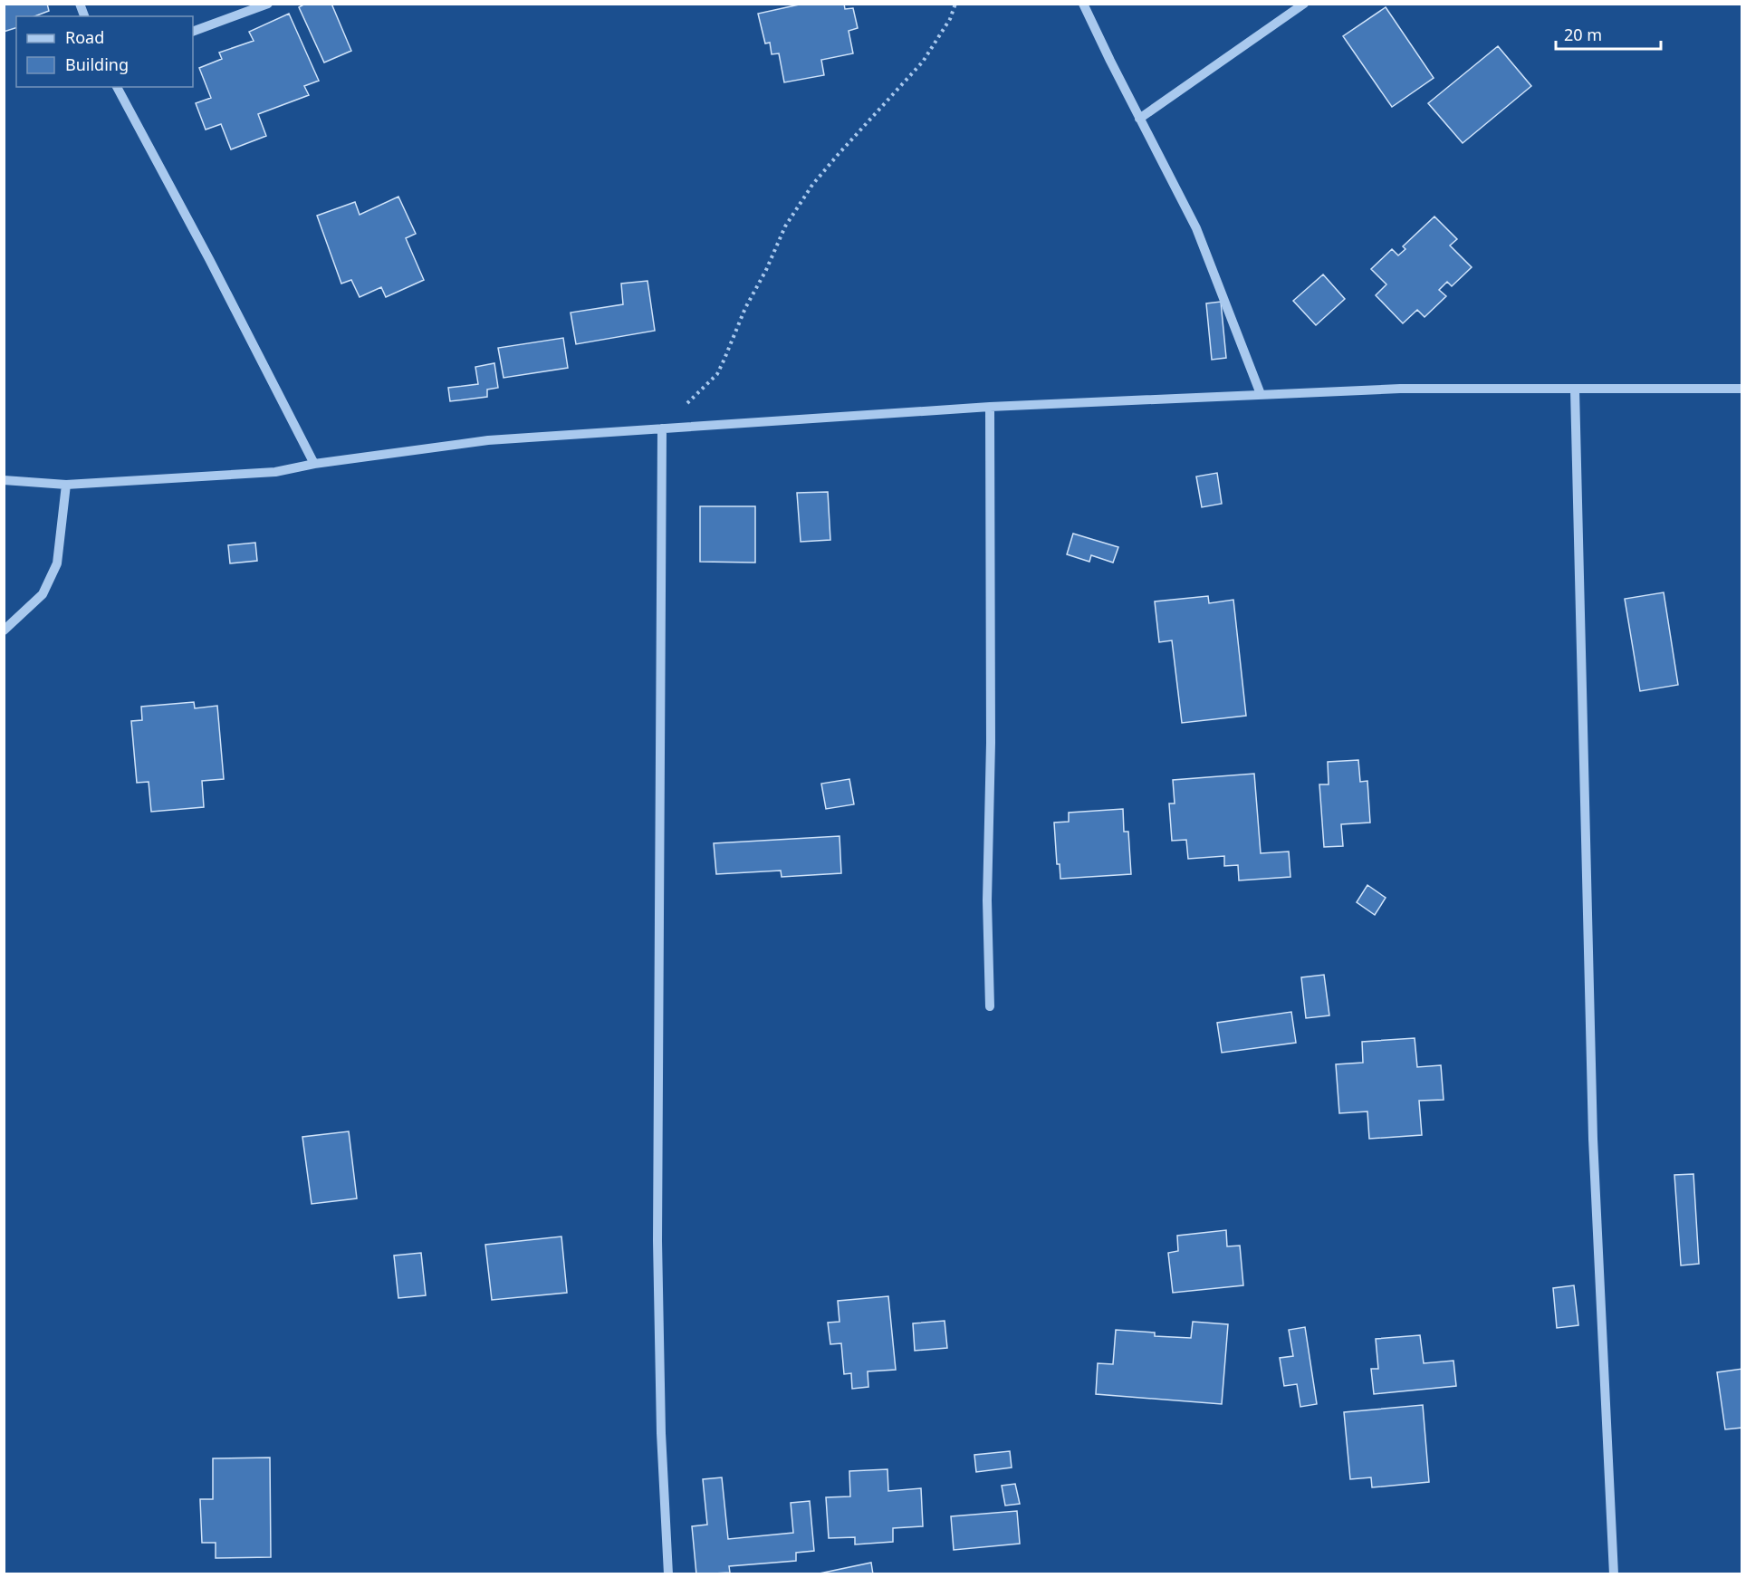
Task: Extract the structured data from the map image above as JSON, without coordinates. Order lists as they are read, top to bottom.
{
  "legend": ["Road", "Building"],
  "scale_bar": "20 m"
}
